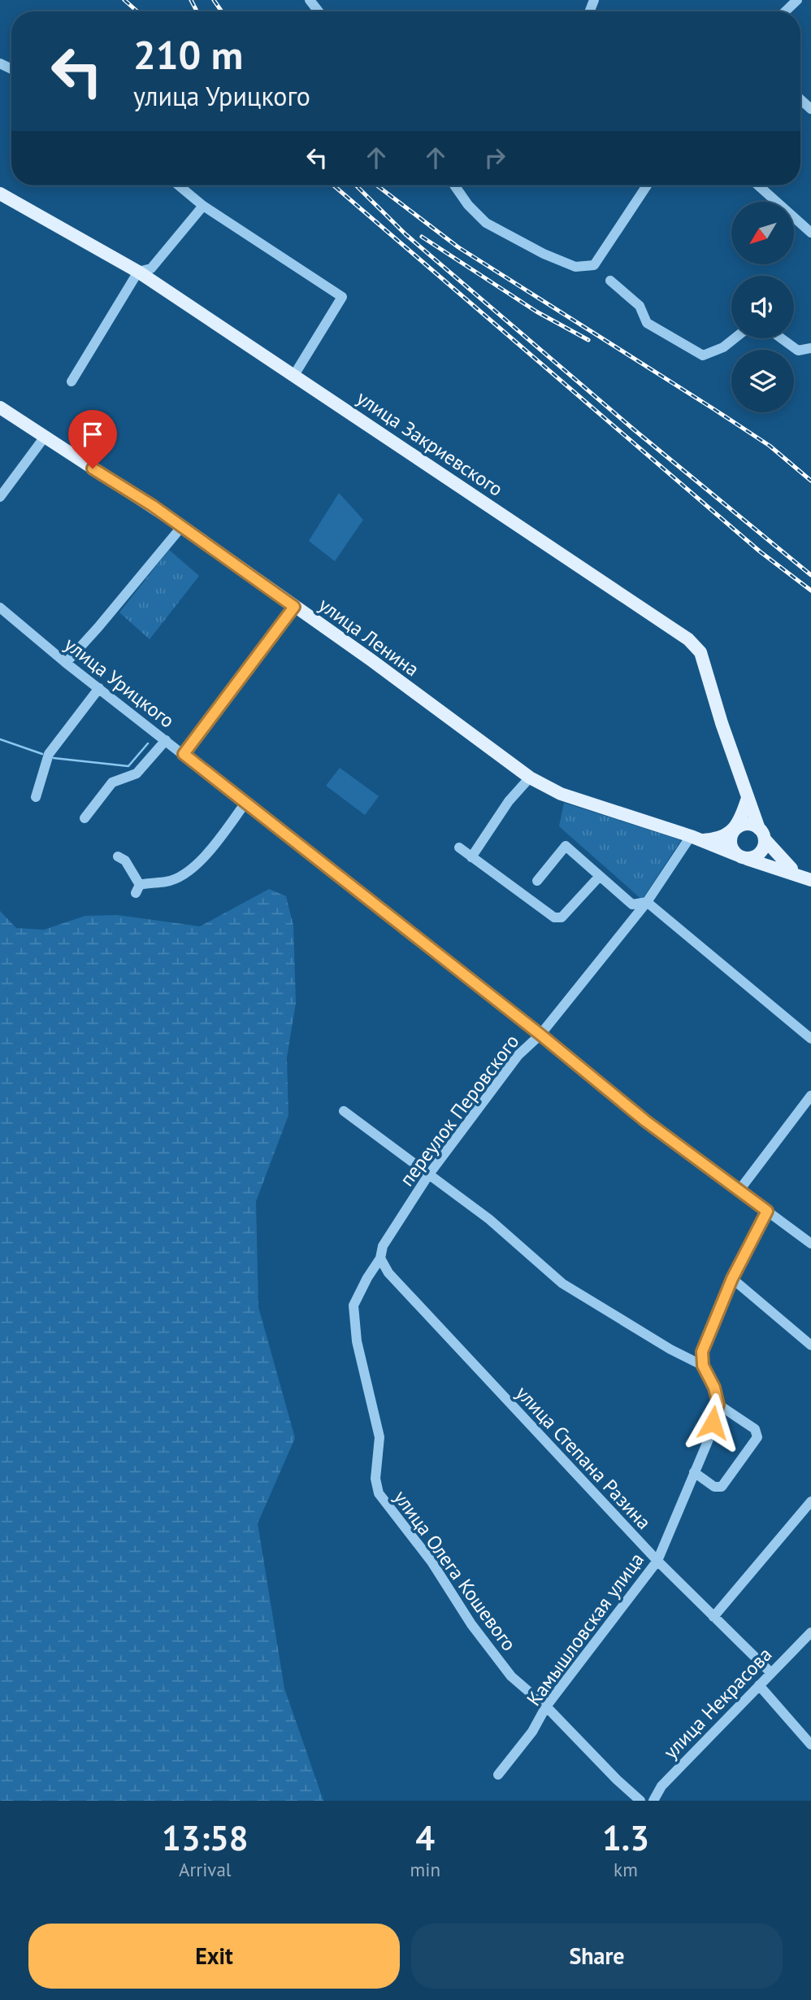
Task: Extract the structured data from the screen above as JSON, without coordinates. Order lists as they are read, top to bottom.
{
  "streets": {
    "main road": ["улица Закриевского", "улица Ленина"],
    "street": [
      "улица Урицкого",
      "переулок Перовского",
      "улица Степана Разина",
      "улица Олега Кошевого",
      "Камышловская улица",
      "улица Некрасова"
    ]
  },
  "crossings": [
    ["улица Закриевского", "улица Ленина"],
    ["улица Ленина", "переулок Перовского"],
    ["улица Урицкого", "переулок Перовского"],
    ["переулок Перовского", "улица Степана Разина"],
    ["переулок Перовского", "улица Олега Кошевого"],
    ["улица Степана Разина", "Камышловская улица"],
    ["улица Степана Разина", "улица Некрасова"],
    ["улица Олега Кошевого", "Камышловская улица"]
  ],
  "north": "bottom left",
  "page": {
    "turn": ["210 m", "улица Урицкого"],
    "eta": [
      "13:58",
      "Arrival",
      "4",
      "min",
      "1.3",
      "km"
    ],
    "buttons": ["Exit", "Share"]
  }
}
